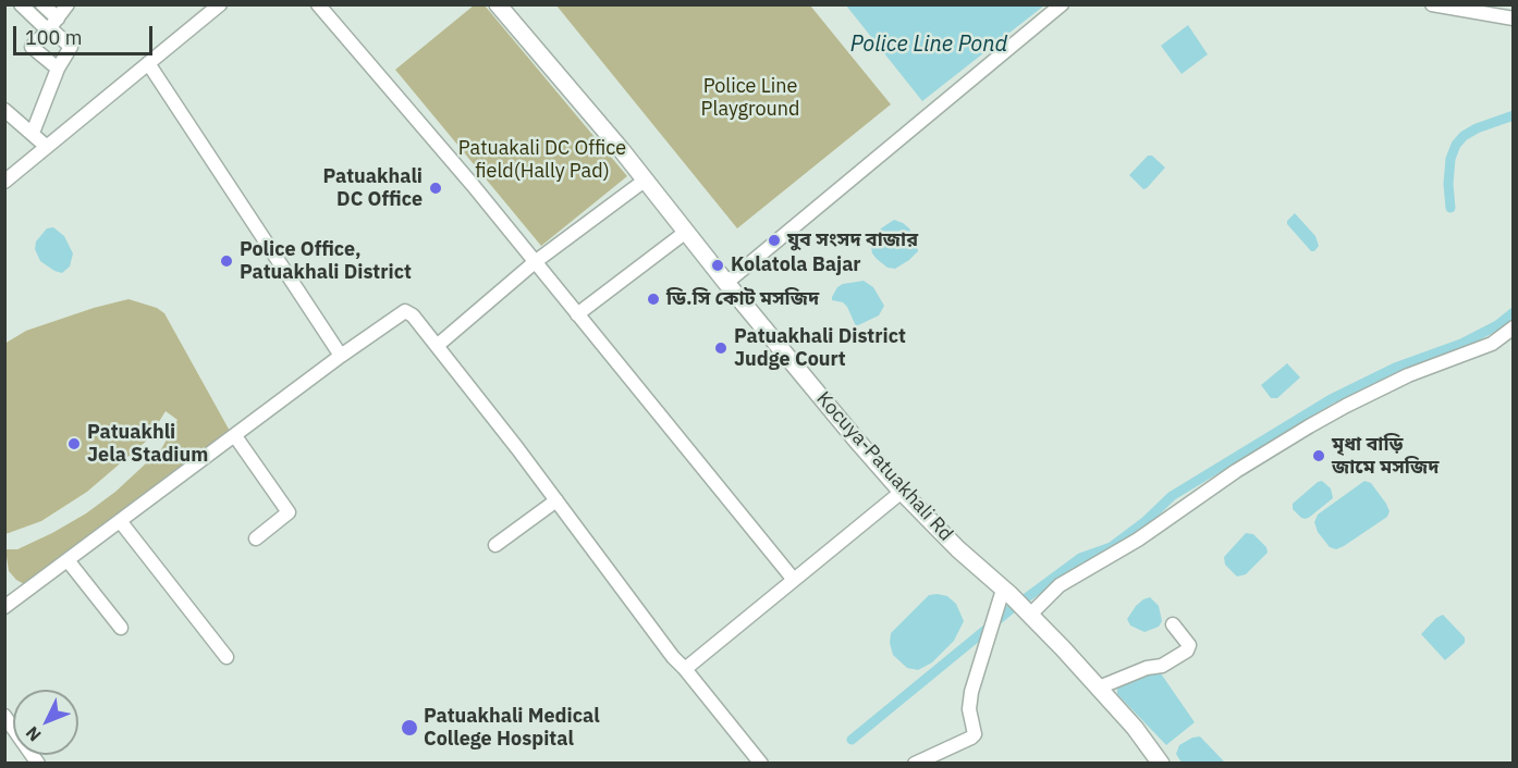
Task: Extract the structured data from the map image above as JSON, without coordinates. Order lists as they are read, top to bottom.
{
  "streets": {
    "main road": ["Kocuya-Patuakhali Rd"]
  },
  "water": ["Police Line Pond"],
  "parks": ["Police Line Playground", "Patuakali DC Office field(Hally Pad)"],
  "places": [
    "Patuakhali DC Office",
    "যুব সংসদ বাজার",
    "Police Office, Patuakhali District",
    "Kolatola Bajar",
    "ডি.সি কোট মসজিদ",
    "Patuakhali District Judge Court",
    "Patuakhli Jela Stadium",
    "মৃধা বাড়ি জামে মসজিদ",
    "Patuakhali Medical College Hospital"
  ],
  "scale_bar": "100 m",
  "north": "bottom left"
}
